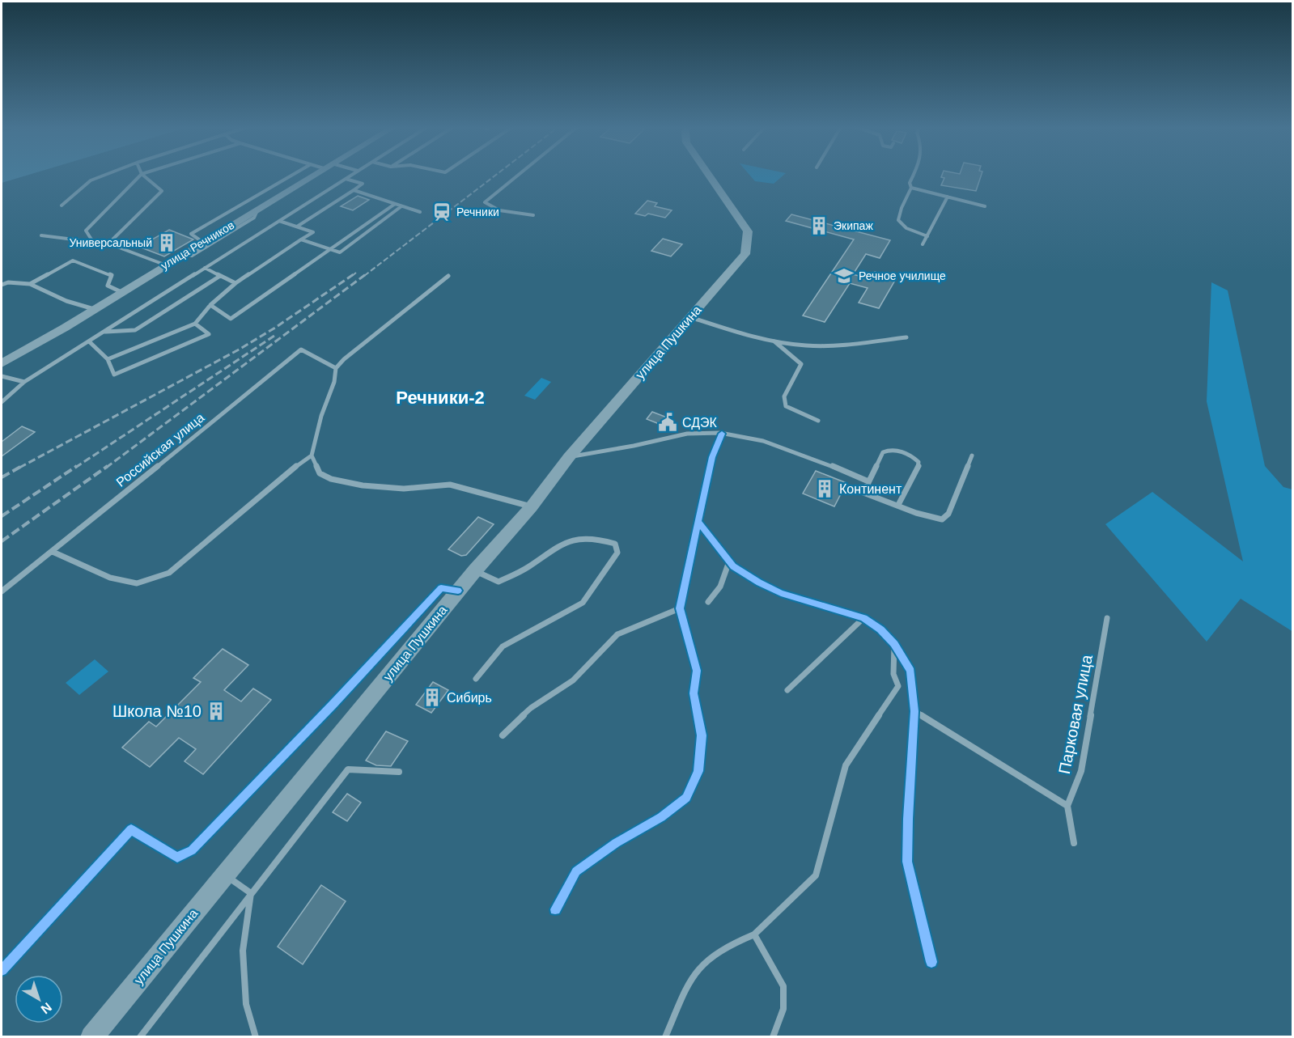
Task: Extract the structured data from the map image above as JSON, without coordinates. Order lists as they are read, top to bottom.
{
  "streets": {
    "main road": ["улица Речников", "улица Пушкина"],
    "street": ["Российская улица", "Парковая улица"]
  },
  "districts": ["Речники-2"],
  "places": {
    "station": ["Речники"],
    "building": [
      "Экипаж",
      "Универсальный",
      "Континент",
      "Сибирь",
      "Школа №10"
    ],
    "school or university": ["Речное училище"],
    "public building": ["СДЭК"]
  },
  "north": "bottom right"
}
